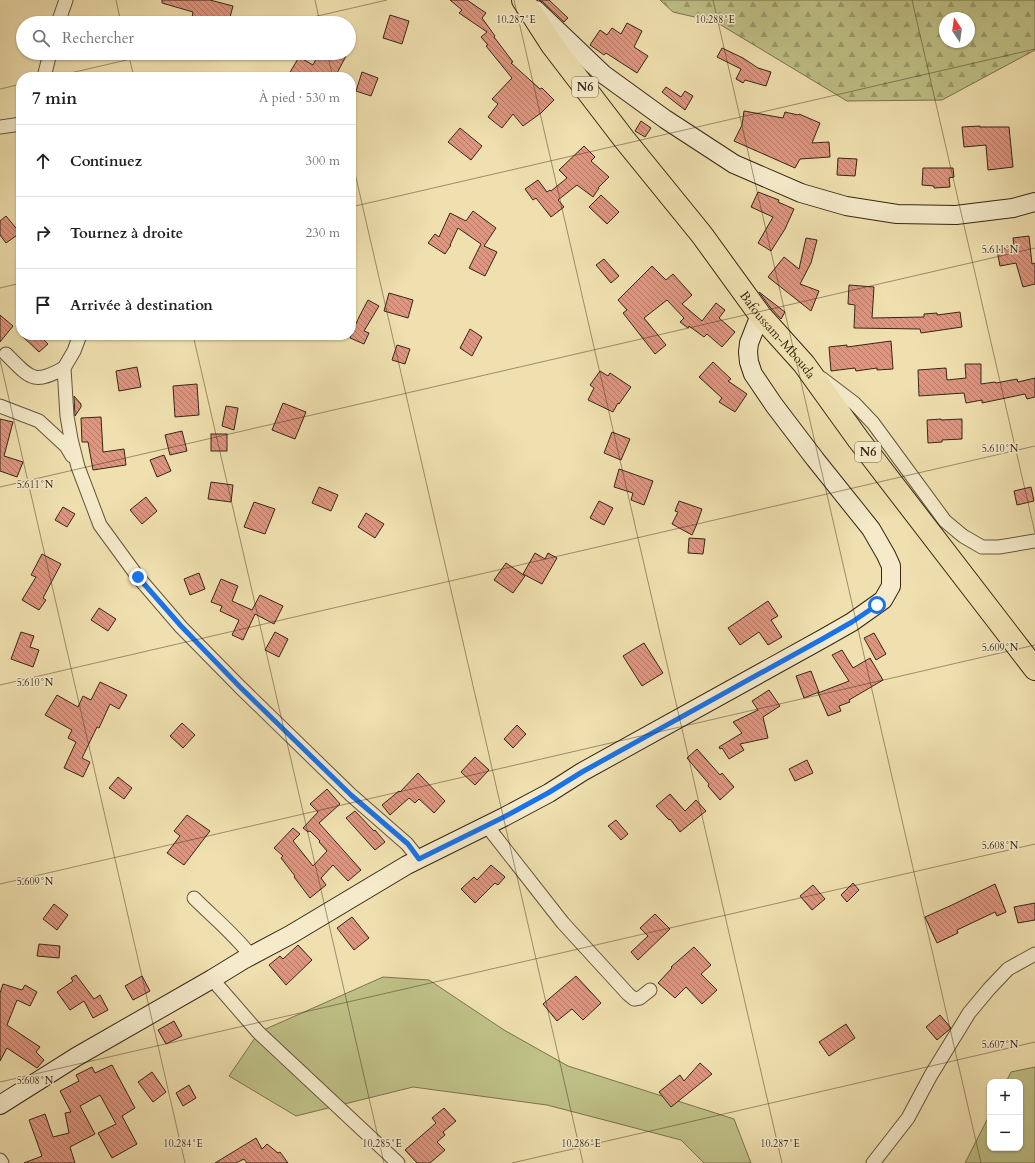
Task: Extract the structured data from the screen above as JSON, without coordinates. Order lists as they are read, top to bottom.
{
  "streets": {
    "highway": ["N6", "Bafoussam-Mbouda"]
  },
  "north": "top",
  "page": {
    "search": "Rechercher",
    "heading": ["7 min", "À pied · 530 m"],
    "list": [
      ["Continuez", "300 m"],
      ["Tournez à droite", "230 m"],
      "Arrivée à destination"
    ],
    "map_buttons": ["+", "−"]
  },
  "coordinates": [
    "10.287°E",
    "10.288°E",
    "5.611°N",
    "5.610°N",
    "5.609°N",
    "5.608°N",
    "5.607°N",
    "10.284°E",
    "10.285°E",
    "10.286°E"
  ]
}
